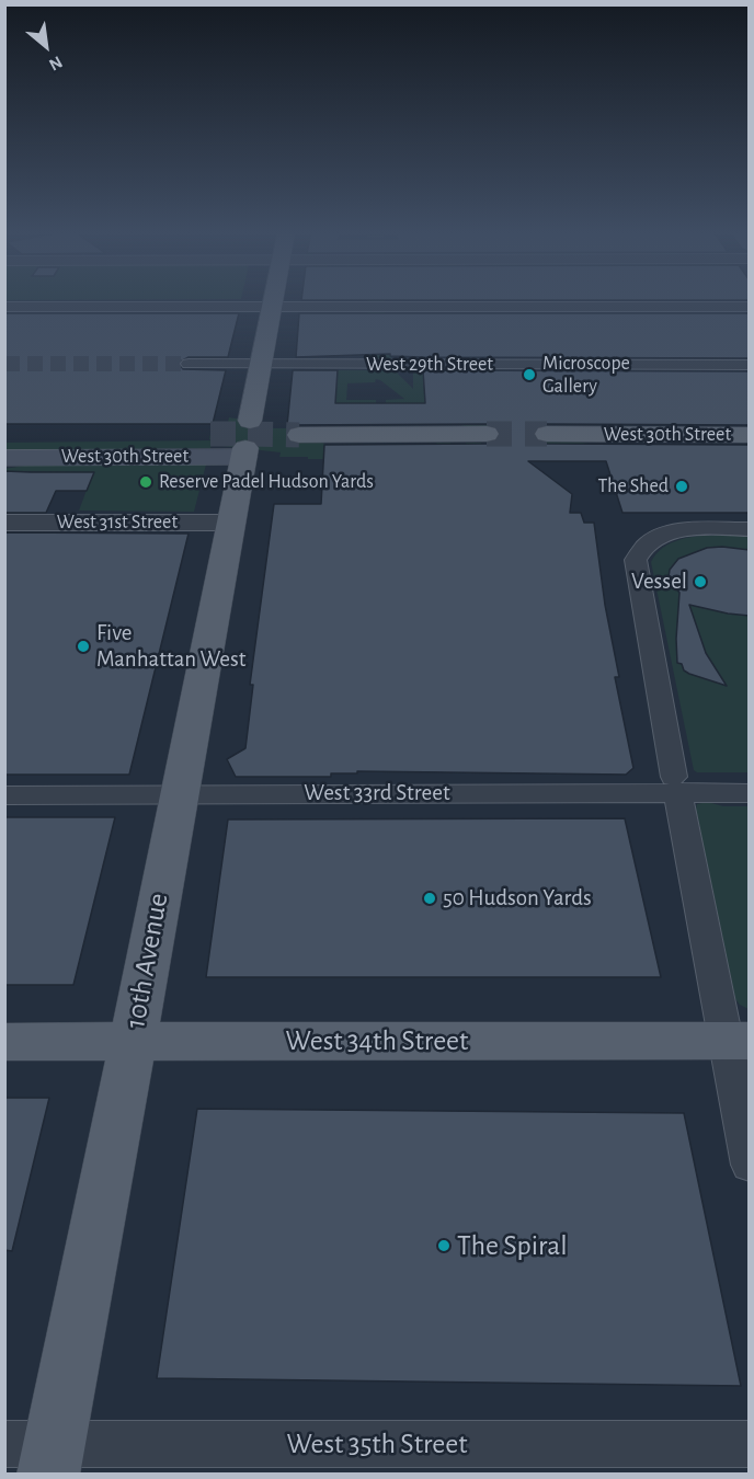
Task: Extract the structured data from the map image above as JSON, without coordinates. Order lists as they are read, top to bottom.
{
  "streets": {
    "main road": ["West 30th Street", "10th Avenue", "West 34th Street"],
    "street": [
      "West 29th Street",
      "West 31st Street",
      "West 33rd Street",
      "West 35th Street"
    ]
  },
  "crossings": [
    ["West 30th Street", "10th Avenue"],
    ["West 31st Street", "10th Avenue"],
    ["West 33rd Street", "10th Avenue"],
    ["10th Avenue", "West 34th Street"],
    ["10th Avenue", "West 35th Street"]
  ],
  "places": [
    "Microscope Gallery",
    "Reserve Padel Hudson Yards",
    "The Shed",
    "Vessel",
    "Five Manhattan West",
    "50 Hudson Yards",
    "The Spiral"
  ],
  "north": "bottom right"
}
